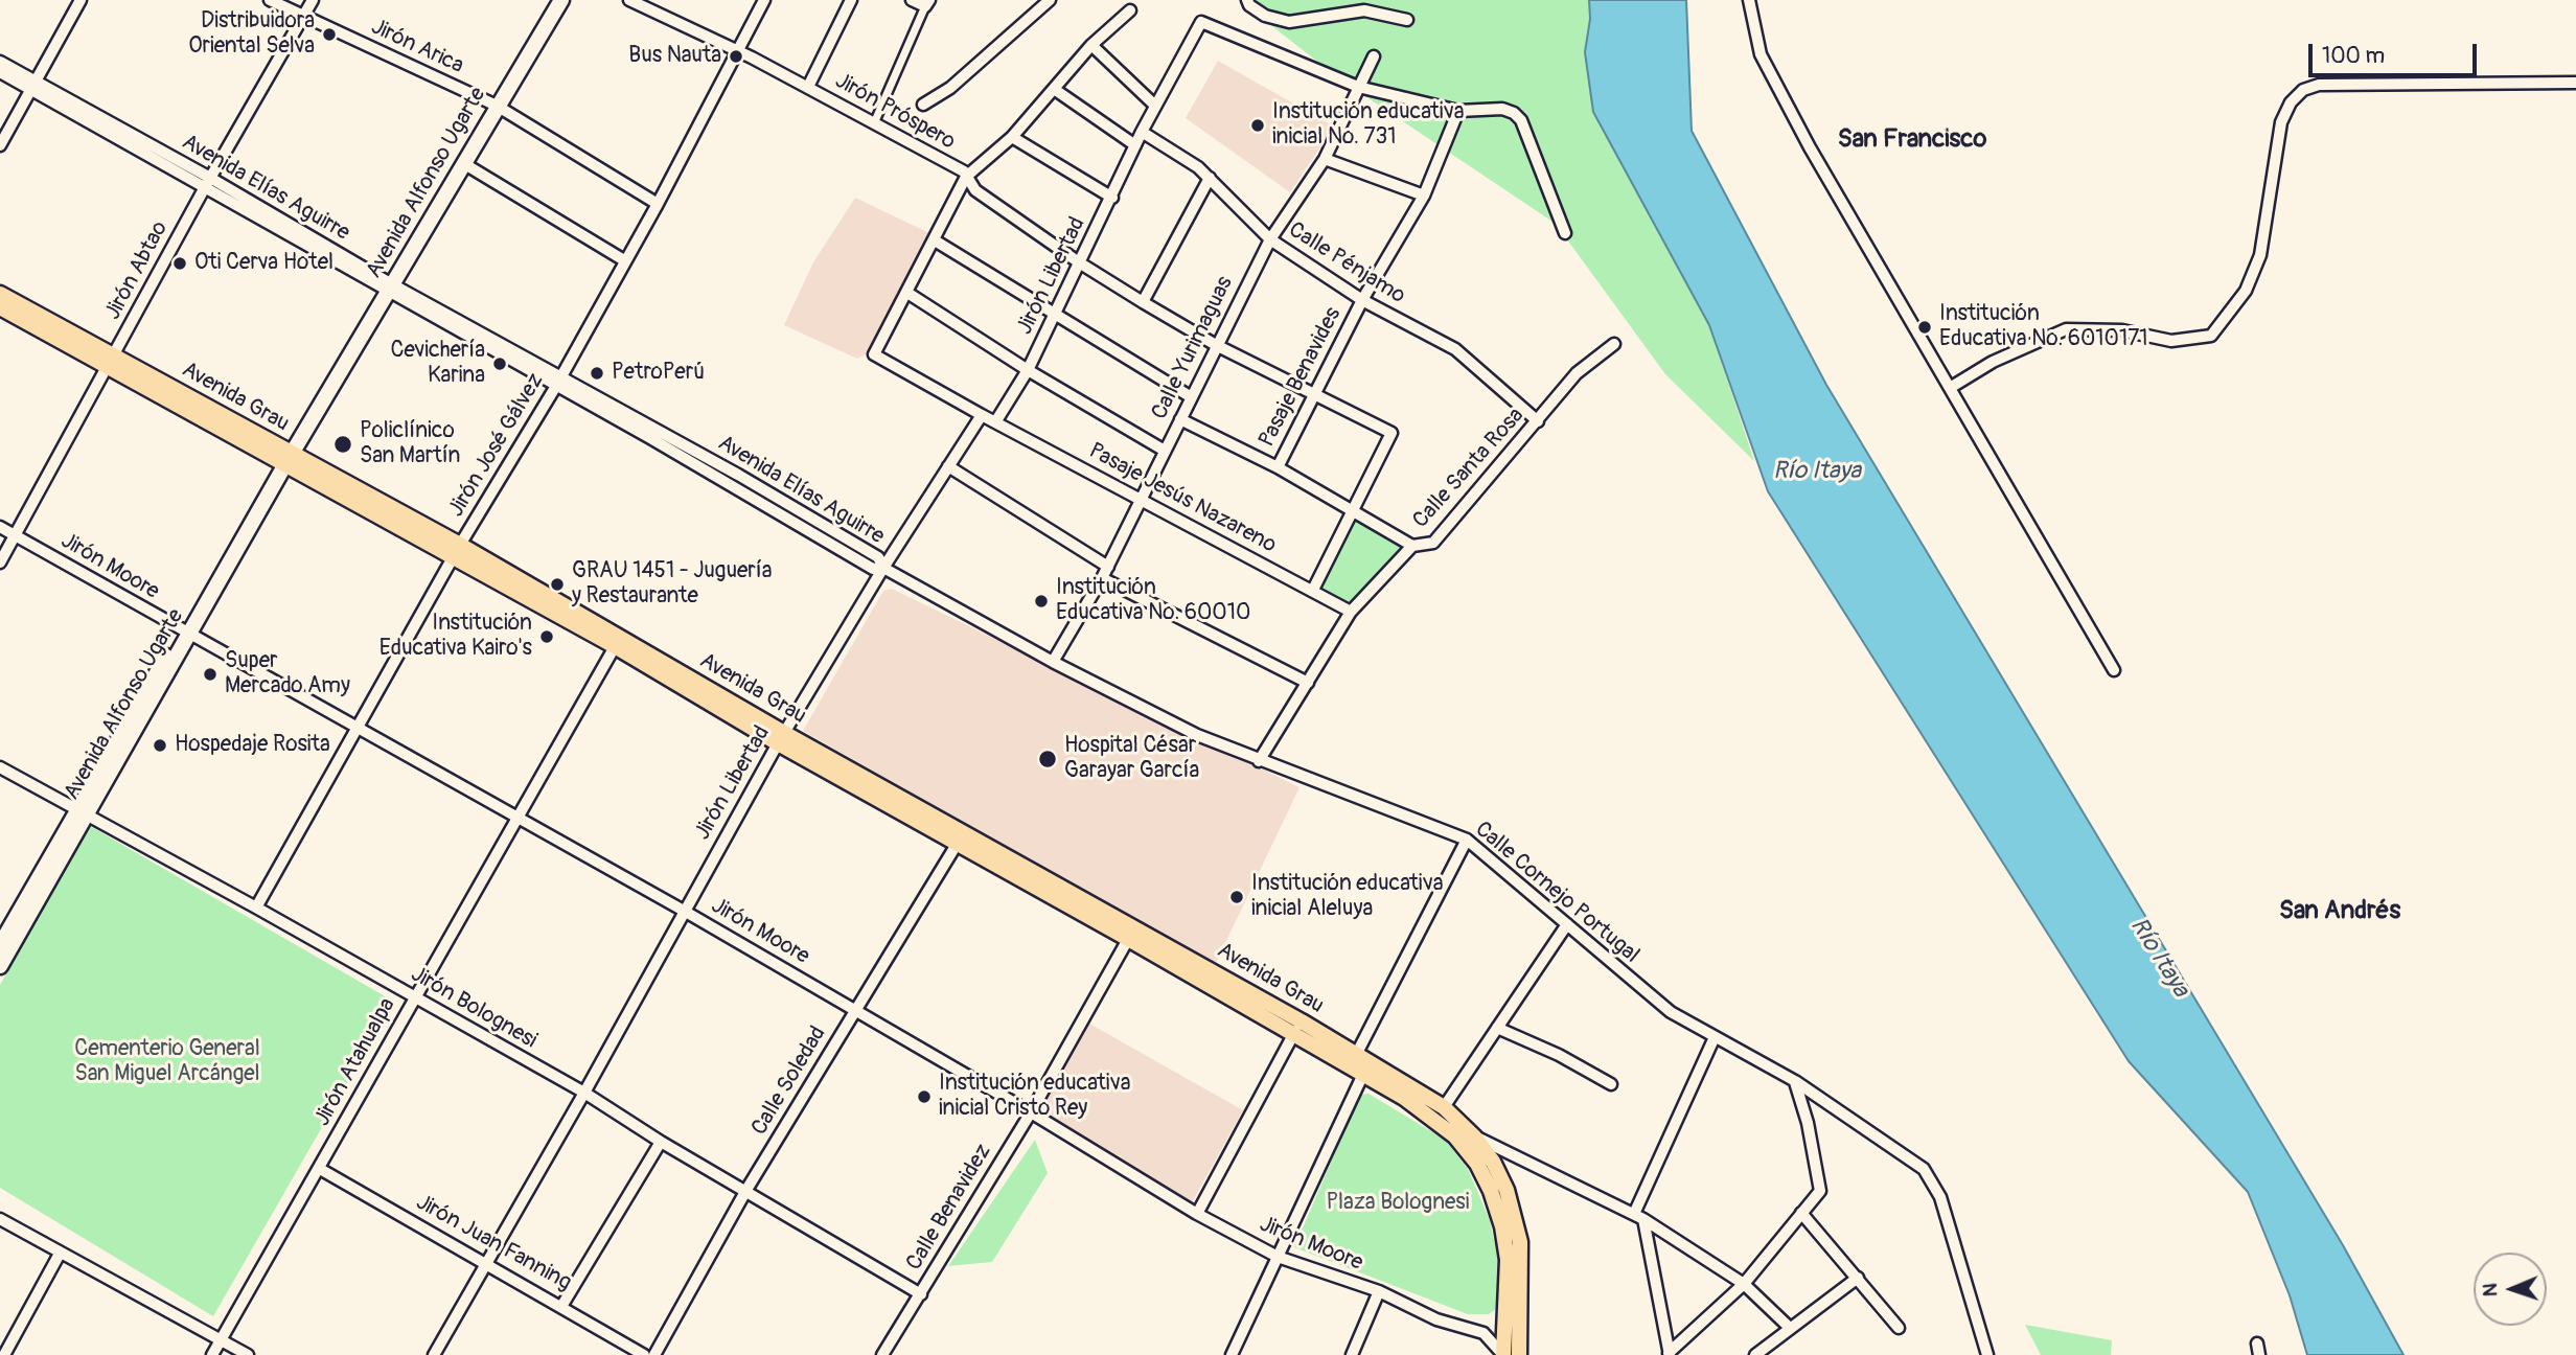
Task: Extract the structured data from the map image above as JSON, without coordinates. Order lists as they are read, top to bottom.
{
  "streets": {
    "main road": ["Avenida Alfonso Ugarte", "Avenida Grau"],
    "street": [
      "Jirón Arica",
      "Jirón Próspero",
      "Avenida Elías Aguirre",
      "Calle Pénjamo",
      "Jirón Abtao",
      "Jirón Libertad",
      "Calle Yurimaguas",
      "Pasaje Benavides",
      "Jirón José Gálvez",
      "Calle Santa Rosa",
      "Pasaje Jesús Nazareno",
      "Jirón Moore",
      "Calle Cornejo Portugal",
      "Jirón Bolognesi",
      "Jirón Atahualpa",
      "Calle Soledad",
      "Calle Benavidez",
      "Jirón Juan Fanning"
    ]
  },
  "crossings": [
    ["Jirón Arica", "Avenida Alfonso Ugarte"],
    ["Jirón Arica", "Jirón Abtao"],
    ["Jirón Arica", "Jirón José Gálvez"],
    ["Jirón Próspero", "Jirón Libertad"],
    ["Jirón Próspero", "Calle Yurimaguas"],
    ["Jirón Próspero", "Pasaje Benavides"],
    ["Jirón Próspero", "Jirón José Gálvez"],
    ["Avenida Alfonso Ugarte", "Avenida Elías Aguirre"],
    ["Avenida Alfonso Ugarte", "Avenida Grau"],
    ["Avenida Alfonso Ugarte", "Jirón Moore"],
    ["Avenida Alfonso Ugarte", "Jirón Bolognesi"],
    ["Avenida Elías Aguirre", "Jirón Abtao"],
    ["Avenida Elías Aguirre", "Jirón Libertad"],
    ["Avenida Elías Aguirre", "Jirón José Gálvez"],
    ["Avenida Elías Aguirre", "Calle Cornejo Portugal"],
    ["Calle Pénjamo", "Jirón Libertad"],
    ["Calle Pénjamo", "Calle Yurimaguas"],
    ["Calle Pénjamo", "Pasaje Benavides"],
    ["Calle Pénjamo", "Calle Santa Rosa"],
    ["Jirón Abtao", "Avenida Grau"],
    ["Jirón Abtao", "Jirón Moore"],
    ["Jirón Libertad", "Calle Yurimaguas"],
    ["Jirón Libertad", "Avenida Grau"],
    ["Jirón Libertad", "Pasaje Jesús Nazareno"],
    ["Jirón Libertad", "Jirón Moore"],
    ["Jirón Libertad", "Calle Cornejo Portugal"],
    ["Jirón Libertad", "Jirón Bolognesi"],
    ["Jirón Libertad", "Jirón Juan Fanning"],
    ["Calle Yurimaguas", "Pasaje Jesús Nazareno"],
    ["Calle Yurimaguas", "Calle Cornejo Portugal"],
    ["Avenida Grau", "Jirón José Gálvez"],
    ["Avenida Grau", "Jirón Atahualpa"],
    ["Avenida Grau", "Calle Soledad"],
    ["Avenida Grau", "Calle Benavidez"],
    ["Jirón José Gálvez", "Jirón Moore"],
    ["Jirón José Gálvez", "Jirón Bolognesi"],
    ["Calle Santa Rosa", "Pasaje Jesús Nazareno"],
    ["Calle Santa Rosa", "Calle Cornejo Portugal"],
    ["Jirón Moore", "Jirón Atahualpa"],
    ["Jirón Moore", "Calle Soledad"],
    ["Jirón Moore", "Calle Benavidez"],
    ["Jirón Bolognesi", "Jirón Atahualpa"],
    ["Jirón Bolognesi", "Calle Soledad"],
    ["Jirón Bolognesi", "Calle Benavidez"],
    ["Jirón Atahualpa", "Jirón Juan Fanning"]
  ],
  "districts": ["San Francisco", "San Andrés"],
  "water": ["Río Itaya"],
  "parks": ["Cementerio General San Miguel Arcángel", "Plaza Bolognesi"],
  "places": [
    "Distribuidora Oriental Selva",
    "Bus Nauta",
    "Institución educativa inicial No. 731",
    "Oti Cerva Hotel",
    "Institución Educativa No. 6010171",
    "Cevichería Karina",
    "PetroPerú",
    "Policlínico San Martín",
    "GRAU 1451 - Juguería y Restaurante",
    "Institución Educativa No. 60010",
    "Institución Educativa Kairo's",
    "Super Mercado Amy",
    "Hospedaje Rosita",
    "Hospital César Garayar García",
    "Institución educativa inicial Aleluya",
    "Institución educativa inicial Cristo Rey"
  ],
  "scale_bar": "100 m",
  "north": "left"
}
